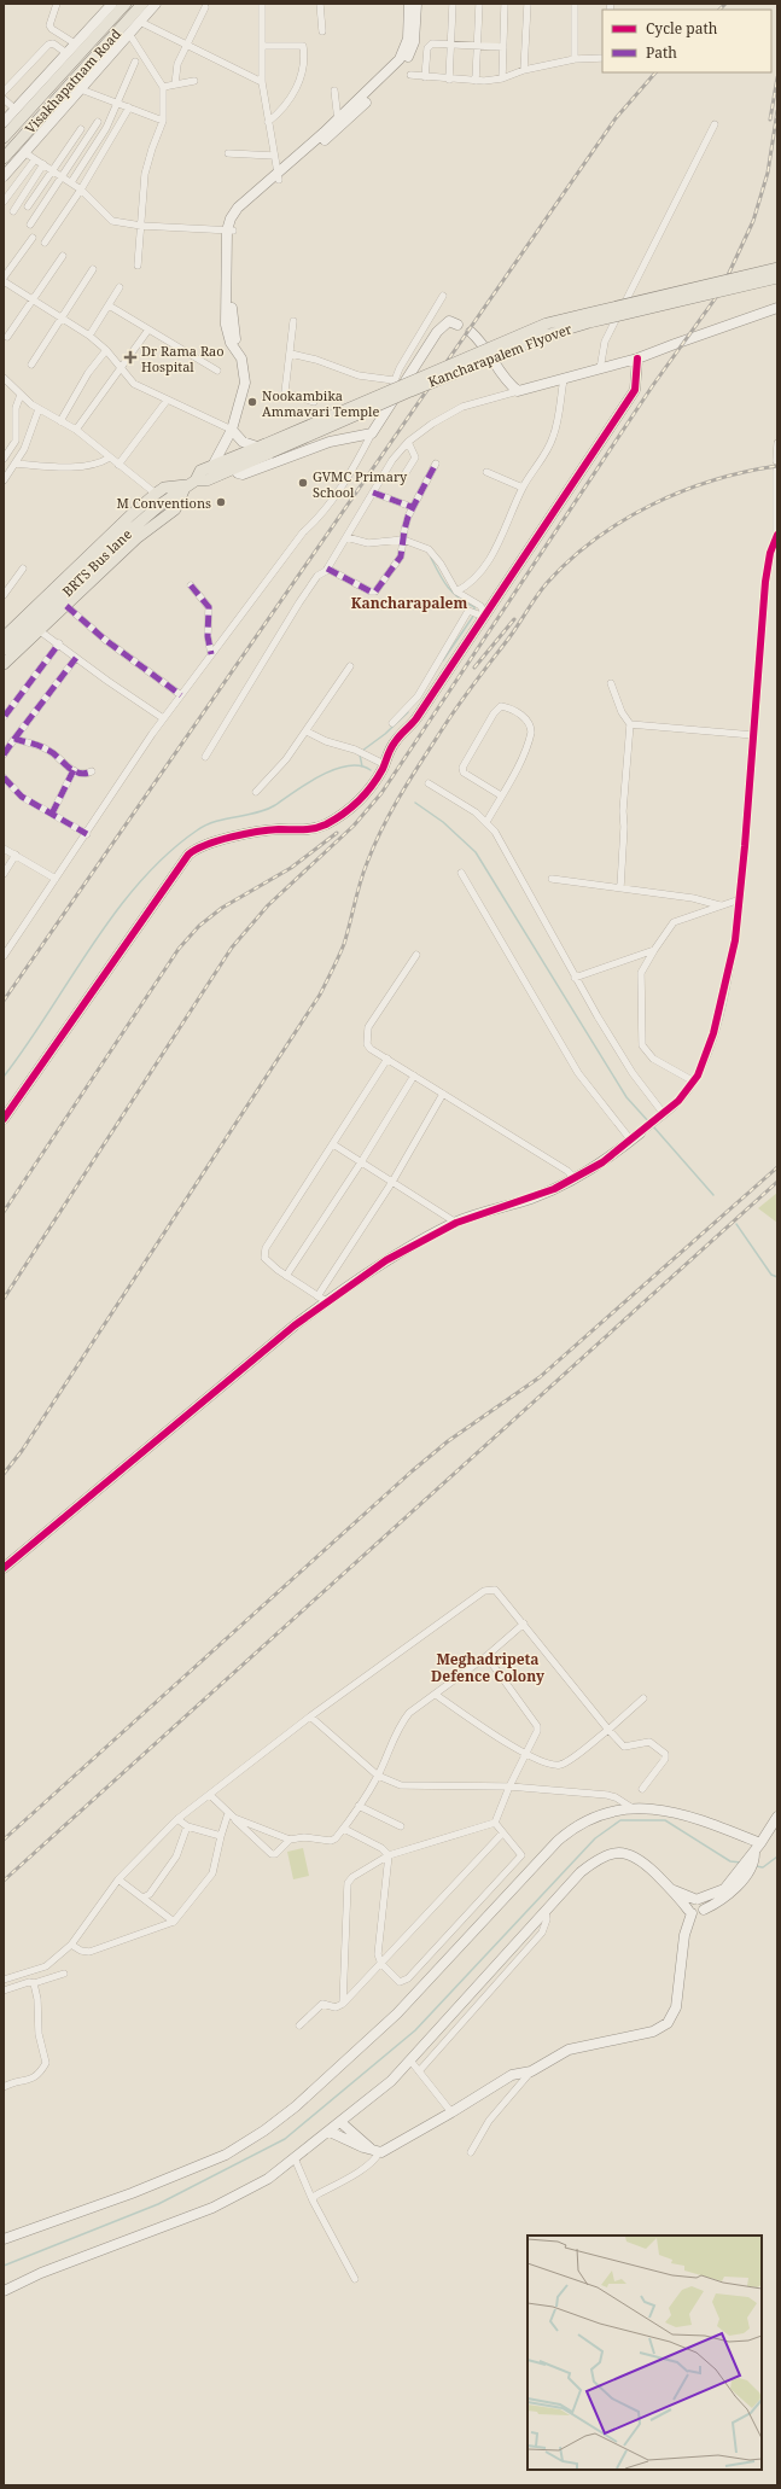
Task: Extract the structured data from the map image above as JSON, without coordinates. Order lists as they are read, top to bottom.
{
  "streets": {
    "main road": ["Visakhapatnam Road", "Kancharapalem Flyover", "BRTS Bus lane"]
  },
  "crossings": [
    ["Kancharapalem Flyover", "BRTS Bus lane"]
  ],
  "districts": ["Kancharapalem", "Meghadripeta Defence Colony"],
  "places": {
    "health": ["Dr Rama Rao Hospital"],
    "other": ["Nookambika Ammavari Temple", "GVMC Primary School", "M Conventions"]
  },
  "legend": ["Cycle path", "Path"]
}
